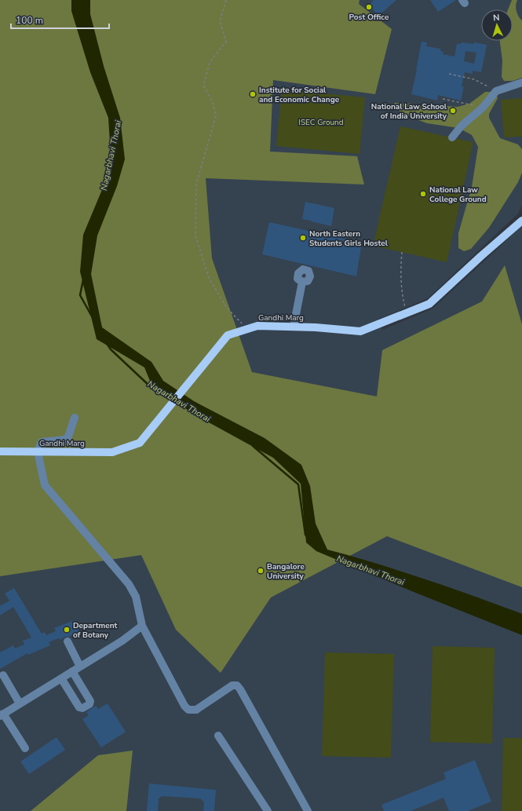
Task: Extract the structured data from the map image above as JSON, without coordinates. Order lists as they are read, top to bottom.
{
  "streets": {
    "main road": ["Gandhi Marg"]
  },
  "water": ["Nagarbhavi Thorai"],
  "parks": ["ISEC Ground"],
  "places": [
    "Post Office",
    "Institute for Social and Economic Change",
    "National Law School of India University",
    "National Law College Ground",
    "North Eastern Students Girls Hostel",
    "Bangalore University",
    "Department of Botany"
  ],
  "scale_bar": "100 m",
  "north": "top"
}
